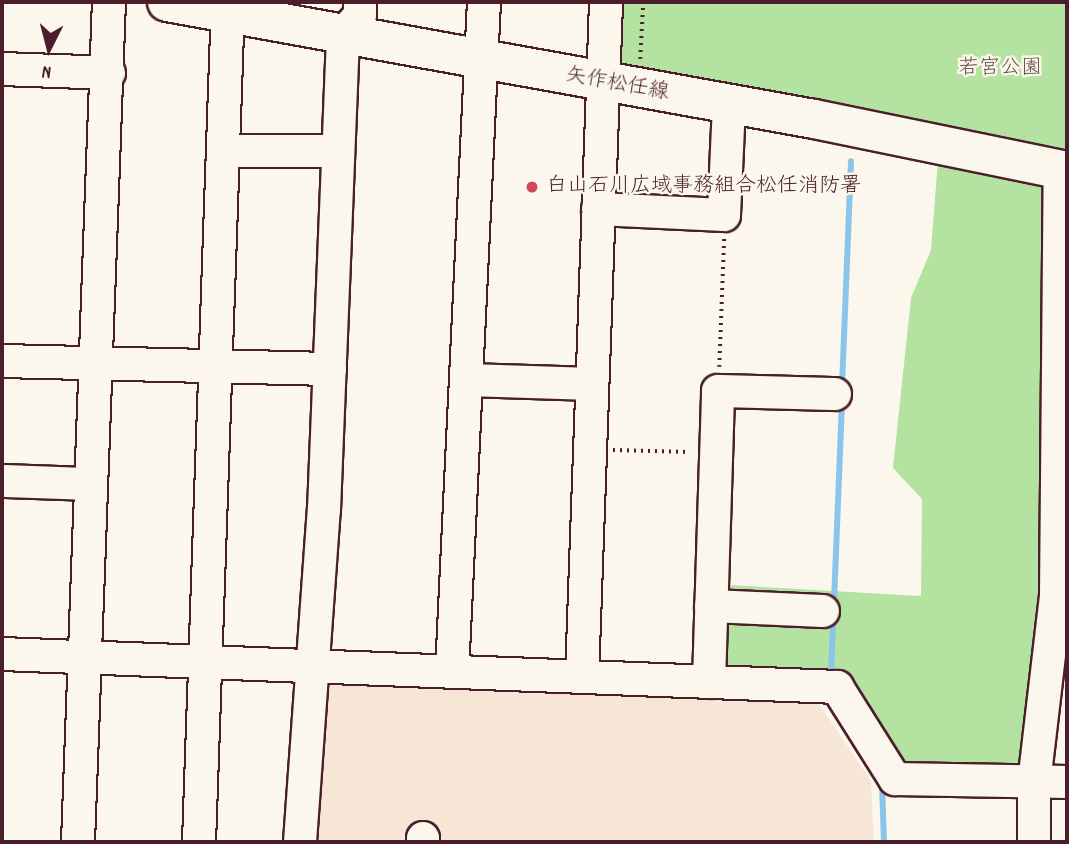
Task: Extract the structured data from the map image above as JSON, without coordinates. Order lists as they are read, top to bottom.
{
  "streets": {
    "main road": ["矢作松任線"]
  },
  "parks": ["若宮公園"],
  "places": ["白山石川広域事務組合松任消防署"],
  "north": "bottom"
}
